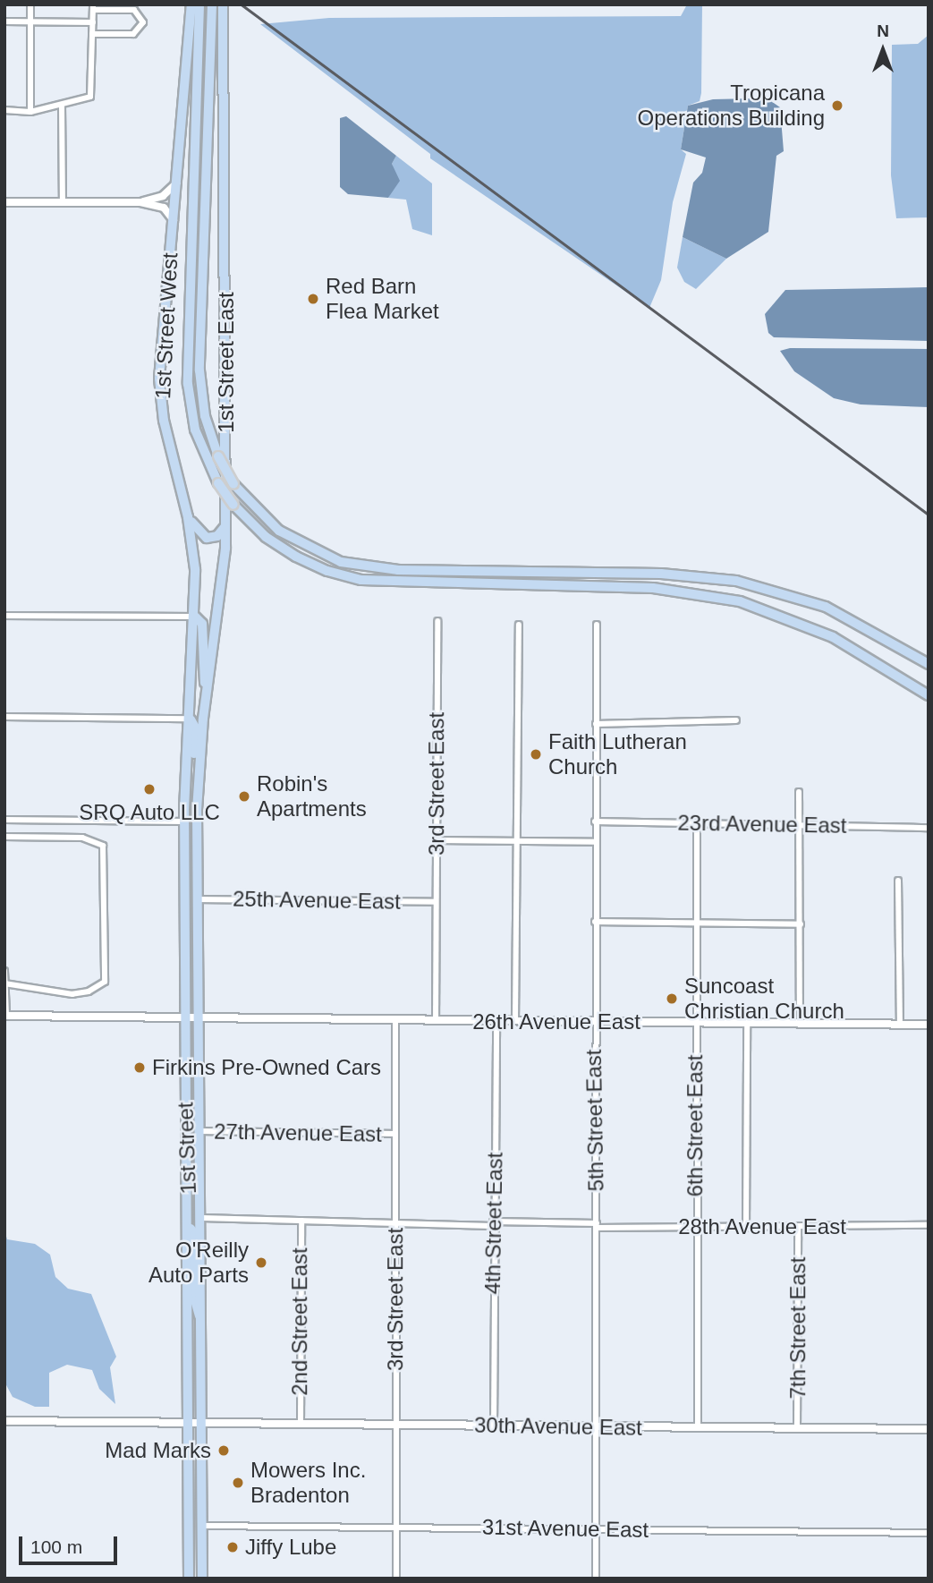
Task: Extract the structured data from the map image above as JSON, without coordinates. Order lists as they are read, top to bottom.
{
  "streets": {
    "main road": ["1st Street West", "1st Street East", "1st Street"],
    "street": [
      "3rd Street East",
      "23rd Avenue East",
      "25th Avenue East",
      "26th Avenue East",
      "5th Street East",
      "6th Street East",
      "27th Avenue East",
      "4th Street East",
      "28th Avenue East",
      "2nd Street East",
      "7th Street East",
      "30th Avenue East",
      "31st Avenue East"
    ]
  },
  "crossings": [
    ["1st Street West", "1st Street"],
    ["1st Street East", "1st Street"],
    ["3rd Street East", "25th Avenue East"],
    ["3rd Street East", "26th Avenue East"],
    ["3rd Street East", "27th Avenue East"],
    ["3rd Street East", "28th Avenue East"],
    ["3rd Street East", "30th Avenue East"],
    ["3rd Street East", "31st Avenue East"],
    ["23rd Avenue East", "5th Street East"],
    ["23rd Avenue East", "6th Street East"],
    ["25th Avenue East", "1st Street"],
    ["26th Avenue East", "5th Street East"],
    ["26th Avenue East", "6th Street East"],
    ["26th Avenue East", "1st Street"],
    ["26th Avenue East", "4th Street East"],
    ["5th Street East", "28th Avenue East"],
    ["5th Street East", "30th Avenue East"],
    ["5th Street East", "31st Avenue East"],
    ["6th Street East", "28th Avenue East"],
    ["6th Street East", "30th Avenue East"],
    ["27th Avenue East", "1st Street"],
    ["1st Street", "28th Avenue East"],
    ["1st Street", "30th Avenue East"],
    ["1st Street", "31st Avenue East"],
    ["4th Street East", "28th Avenue East"],
    ["4th Street East", "30th Avenue East"],
    ["28th Avenue East", "2nd Street East"],
    ["28th Avenue East", "7th Street East"],
    ["2nd Street East", "30th Avenue East"],
    ["7th Street East", "30th Avenue East"]
  ],
  "places": [
    "Tropicana Operations Building",
    "Red Barn Flea Market",
    "Faith Lutheran Church",
    "SRQ Auto LLC",
    "Robin's Apartments",
    "Suncoast Christian Church",
    "Firkins Pre-Owned Cars",
    "O'Reilly Auto Parts",
    "Mad Marks",
    "Mowers Inc. Bradenton",
    "Jiffy Lube"
  ],
  "scale_bar": "100 m",
  "north": "top"
}
